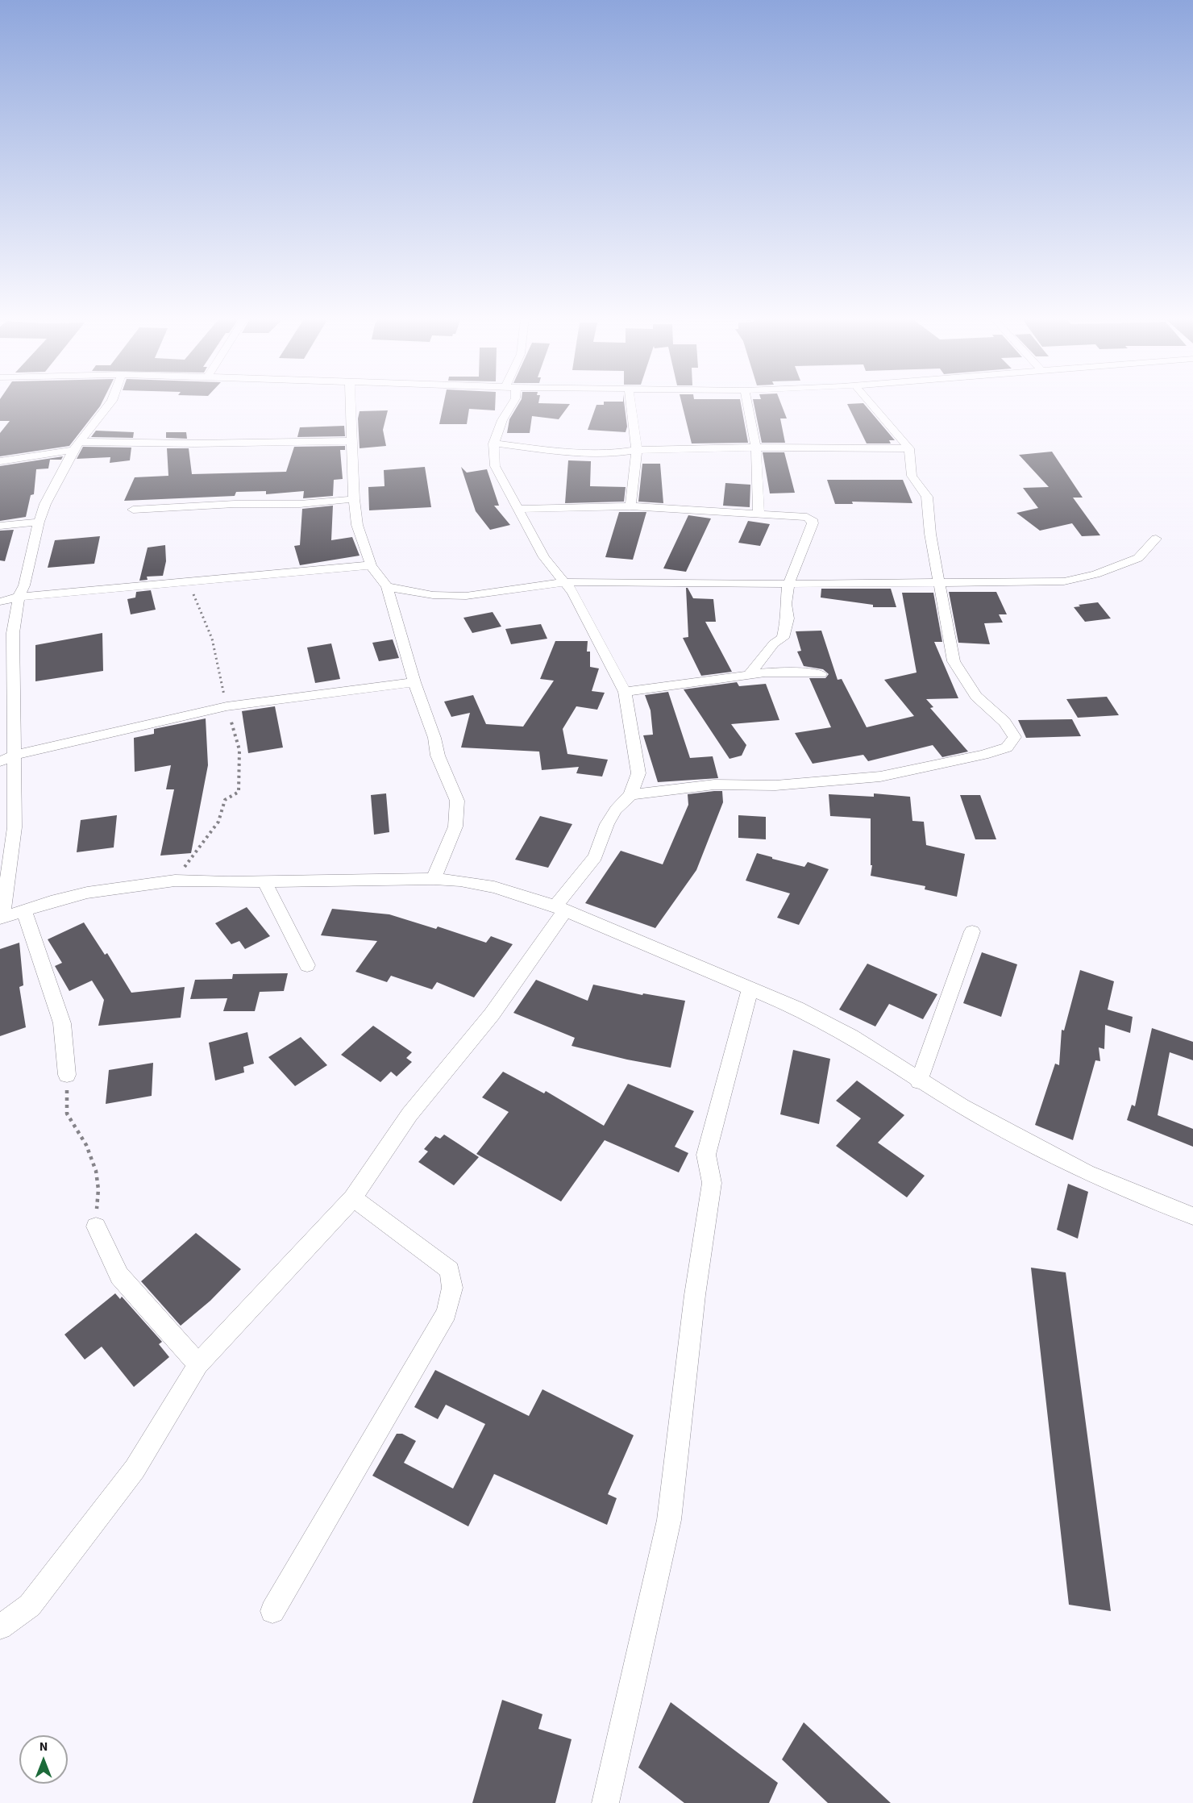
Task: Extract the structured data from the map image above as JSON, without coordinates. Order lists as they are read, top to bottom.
{
  "north": "top"
}
